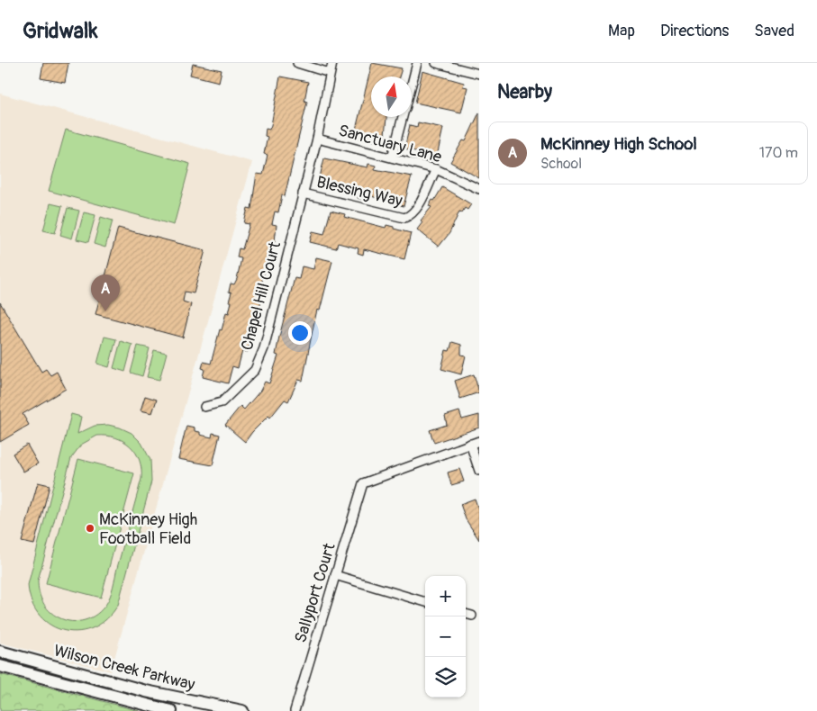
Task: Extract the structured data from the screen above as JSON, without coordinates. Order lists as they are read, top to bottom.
{
  "streets": {
    "main road": ["Wilson Creek Parkway"],
    "street": [
      "Sanctuary Lane",
      "Blessing Way",
      "Chapel Hill Court",
      "Sallyport Court"
    ]
  },
  "crossings": [
    ["Sanctuary Lane", "Blessing Way"],
    ["Sanctuary Lane", "Chapel Hill Court"],
    ["Blessing Way", "Chapel Hill Court"]
  ],
  "places": ["McKinney High Football Field"],
  "north": "top",
  "page": {
    "header": "Gridwalk",
    "nav": ["Map", "Directions", "Saved"],
    "heading": "Nearby",
    "list": [
      {
        "mark": "A",
        "name": "McKinney High School",
        "note": "School",
        "value": "170 m"
      }
    ],
    "pins": "A",
    "map_buttons": ["+", "−"]
  }
}
